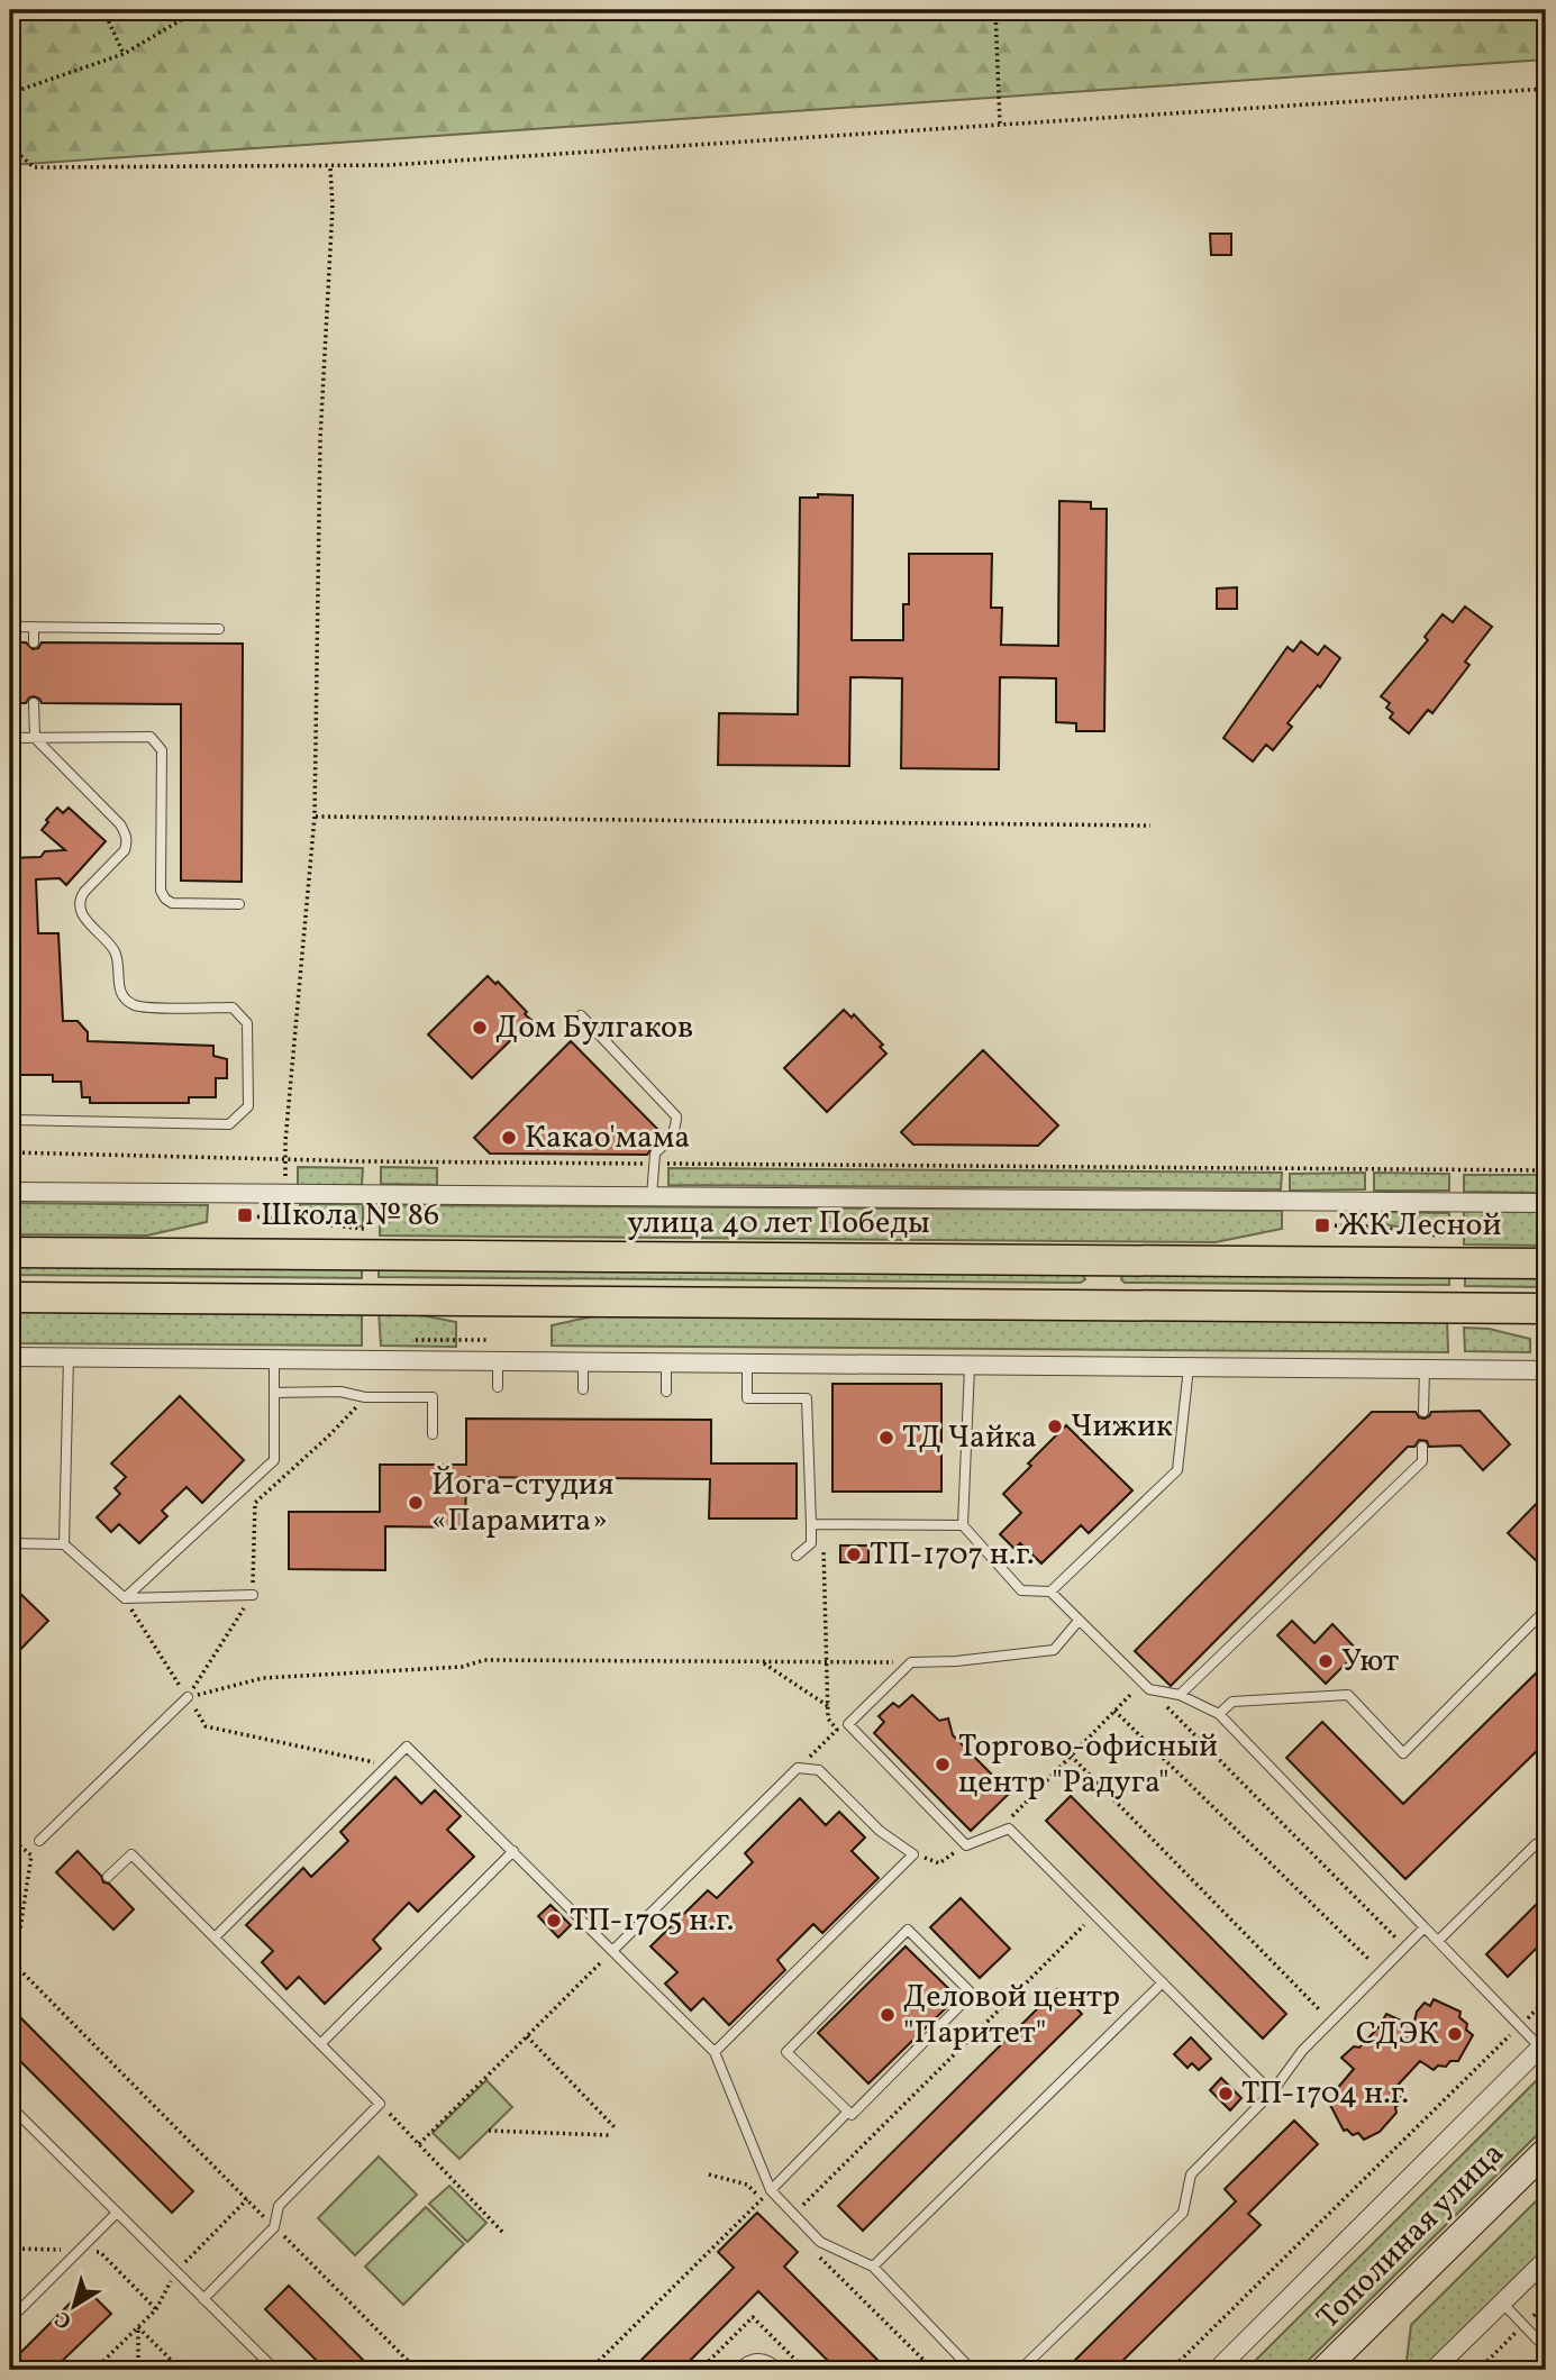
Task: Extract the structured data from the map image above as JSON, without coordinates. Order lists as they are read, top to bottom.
{
  "streets": {
    "main road": ["улица 40 лет Победы", "Тополиная улица"]
  },
  "places": {
    "other": [
      "Дом Булгаков",
      "Какао'мама",
      "Чижик",
      "ТД Чайка",
      "Йога-студия «Парамита»",
      "ТП-1707 н.г.",
      "Уют",
      "Торгово-офисный центр \"Радуга\"",
      "ТП-1705 н.г.",
      "Деловой центр \"Паритет\"",
      "СДЭК",
      "ТП-1704 н.г."
    ],
    "transit": ["Школа № 86", "ЖК Лесной"]
  },
  "north": "bottom left"
}
